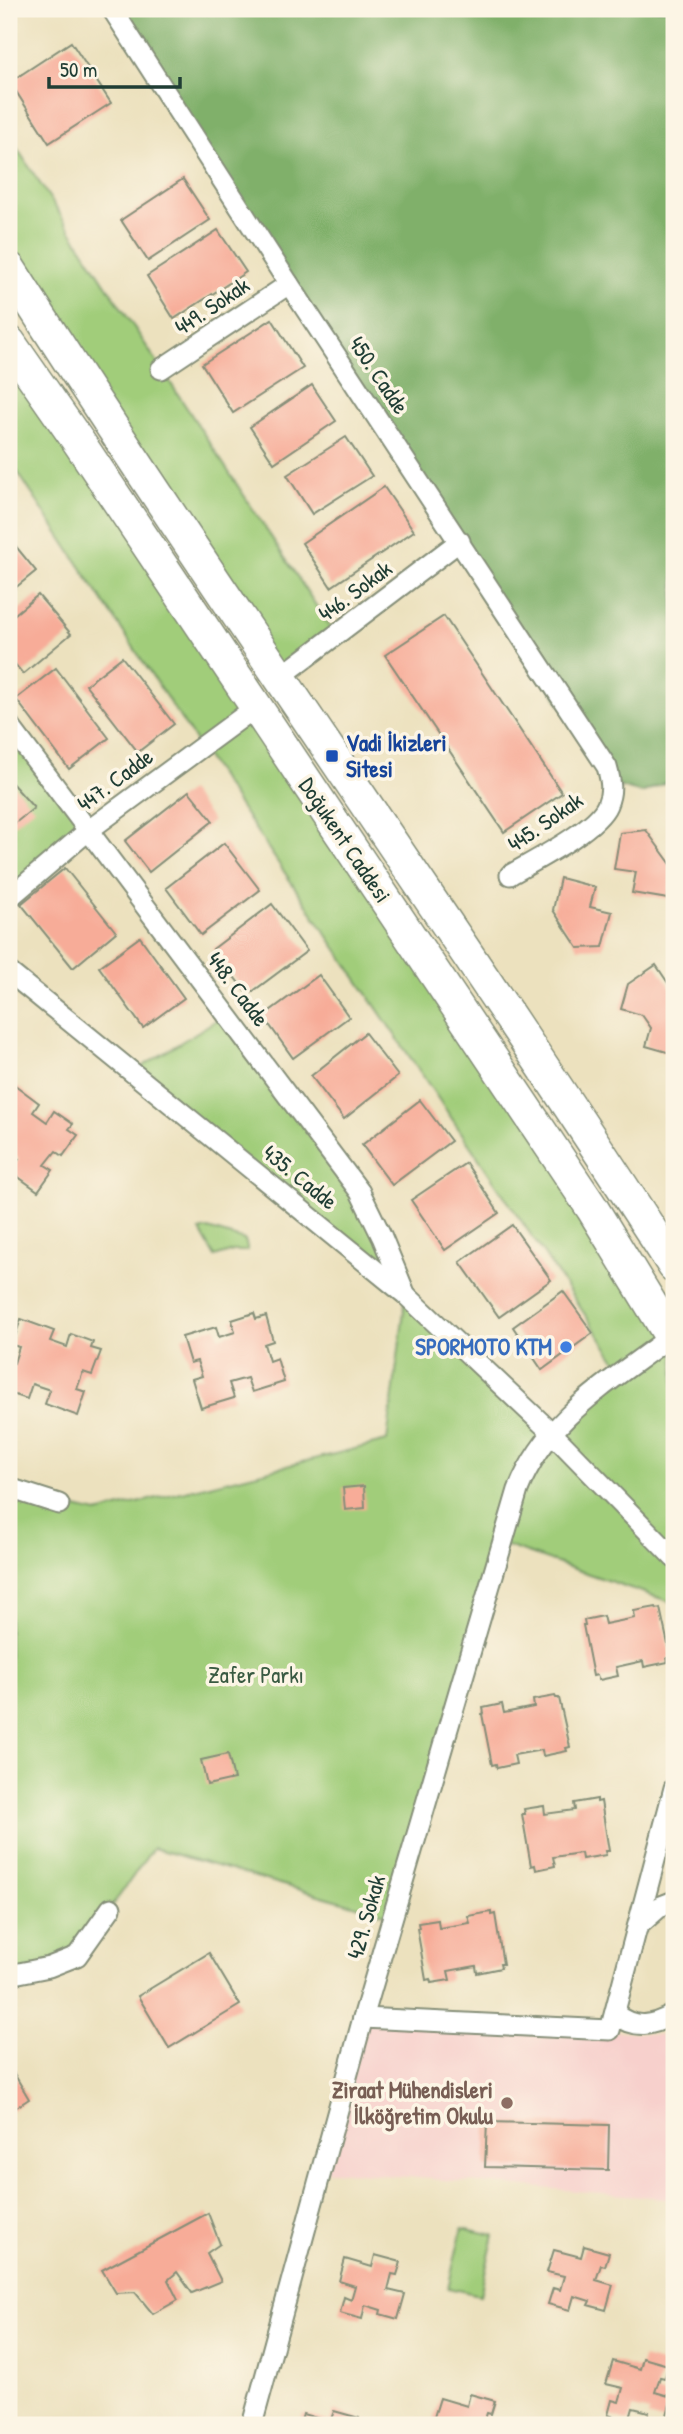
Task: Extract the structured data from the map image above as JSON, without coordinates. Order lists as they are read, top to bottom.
{
  "streets": {
    "main road": ["Doğukent Caddesi"],
    "street": [
      "449. Sokak",
      "450. Cadde",
      "446. Sokak",
      "447. Cadde",
      "445. Sokak",
      "448. Cadde",
      "435. Cadde",
      "429. Sokak"
    ]
  },
  "crossings": [
    ["449. Sokak", "450. Cadde"],
    ["450. Cadde", "446. Sokak"],
    ["450. Cadde", "445. Sokak"],
    ["446. Sokak", "Doğukent Caddesi"],
    ["447. Cadde", "Doğukent Caddesi"],
    ["447. Cadde", "448. Cadde"],
    ["Doğukent Caddesi", "429. Sokak"],
    ["448. Cadde", "435. Cadde"],
    ["435. Cadde", "429. Sokak"]
  ],
  "parks": ["Zafer Parkı"],
  "places": {
    "transit": ["Vadi İkizleri Sitesi"],
    "other": ["SPORMOTO KTM", "Ziraat Mühendisleri İlköğretim Okulu"]
  },
  "scale_bar": "50 m"
}
